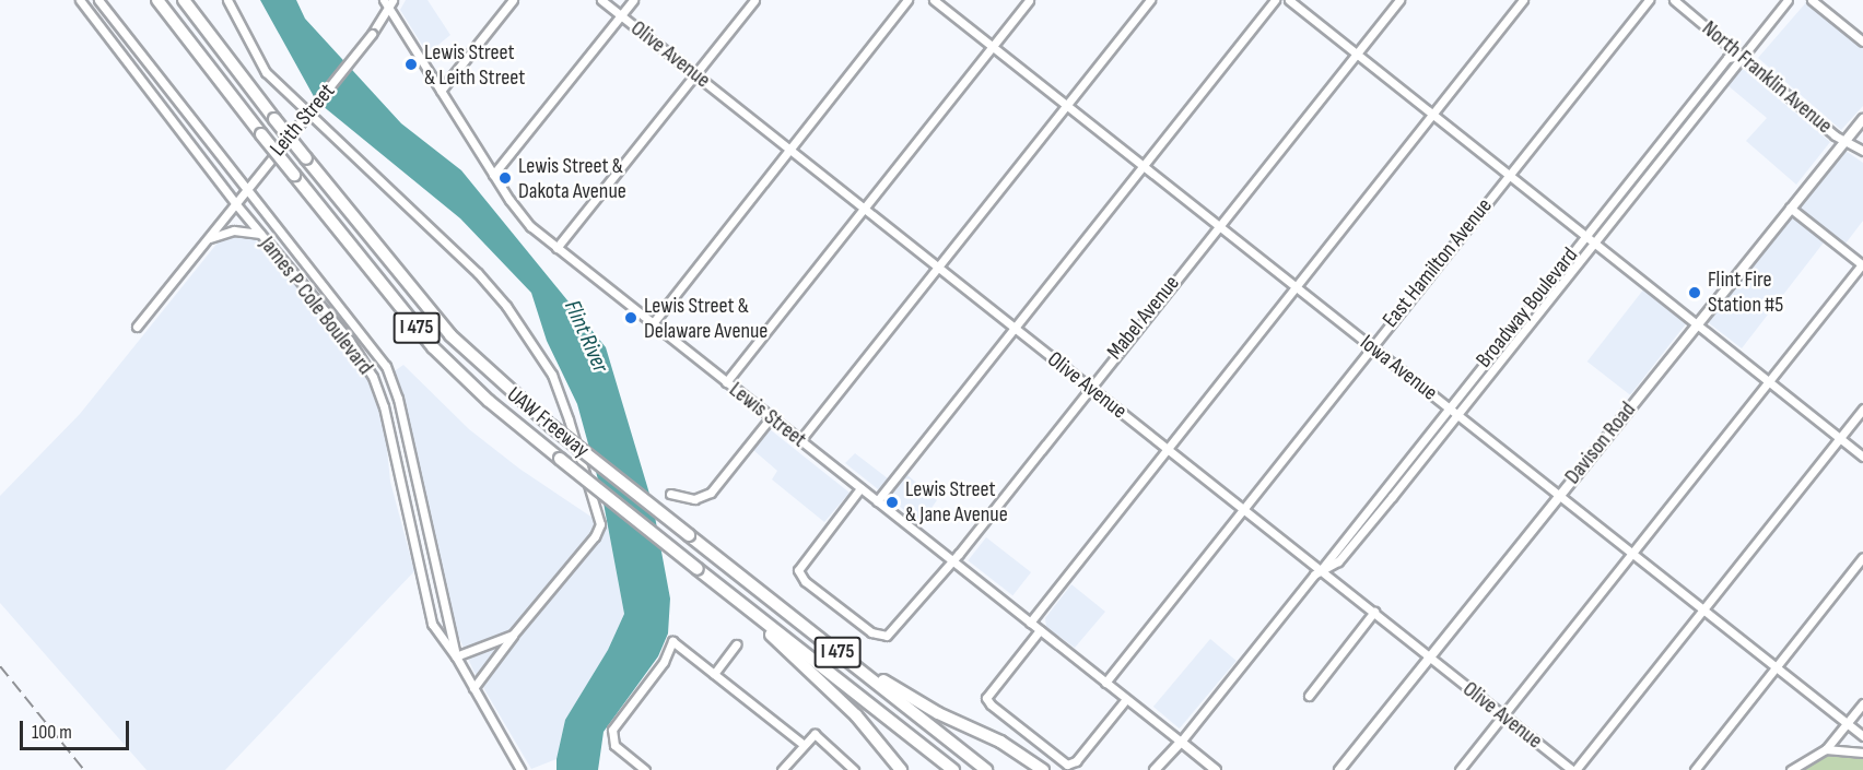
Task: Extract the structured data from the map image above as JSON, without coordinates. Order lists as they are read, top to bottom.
{
  "streets": {
    "highway": ["I 475", "UAW Freeway"],
    "main road": ["Broadway Boulevard", "Lewis Street", "Davison Road"],
    "street": [
      "Olive Avenue",
      "North Franklin Avenue",
      "Leith Street",
      "East Hamilton Avenue",
      "James P Cole Boulevard",
      "Mabel Avenue",
      "Iowa Avenue"
    ]
  },
  "crossings": [
    ["Olive Avenue", "East Hamilton Avenue"],
    ["Olive Avenue", "Broadway Boulevard"],
    ["Olive Avenue", "Mabel Avenue"],
    ["Olive Avenue", "Davison Road"],
    ["North Franklin Avenue", "Broadway Boulevard"],
    ["North Franklin Avenue", "Davison Road"],
    ["Leith Street", "James P Cole Boulevard"],
    ["Leith Street", "Lewis Street"],
    ["East Hamilton Avenue", "Iowa Avenue"],
    ["East Hamilton Avenue", "Lewis Street"],
    ["Broadway Boulevard", "Iowa Avenue"],
    ["Broadway Boulevard", "Lewis Street"],
    ["Mabel Avenue", "Iowa Avenue"],
    ["Mabel Avenue", "Lewis Street"],
    ["Iowa Avenue", "Davison Road"]
  ],
  "water": ["Flint River"],
  "places": [
    "Lewis Street & Leith Street",
    "Lewis Street & Dakota Avenue",
    "Flint Fire Station #5",
    "Lewis Street & Delaware Avenue",
    "Lewis Street & Jane Avenue"
  ],
  "scale_bar": "100 m"
}
